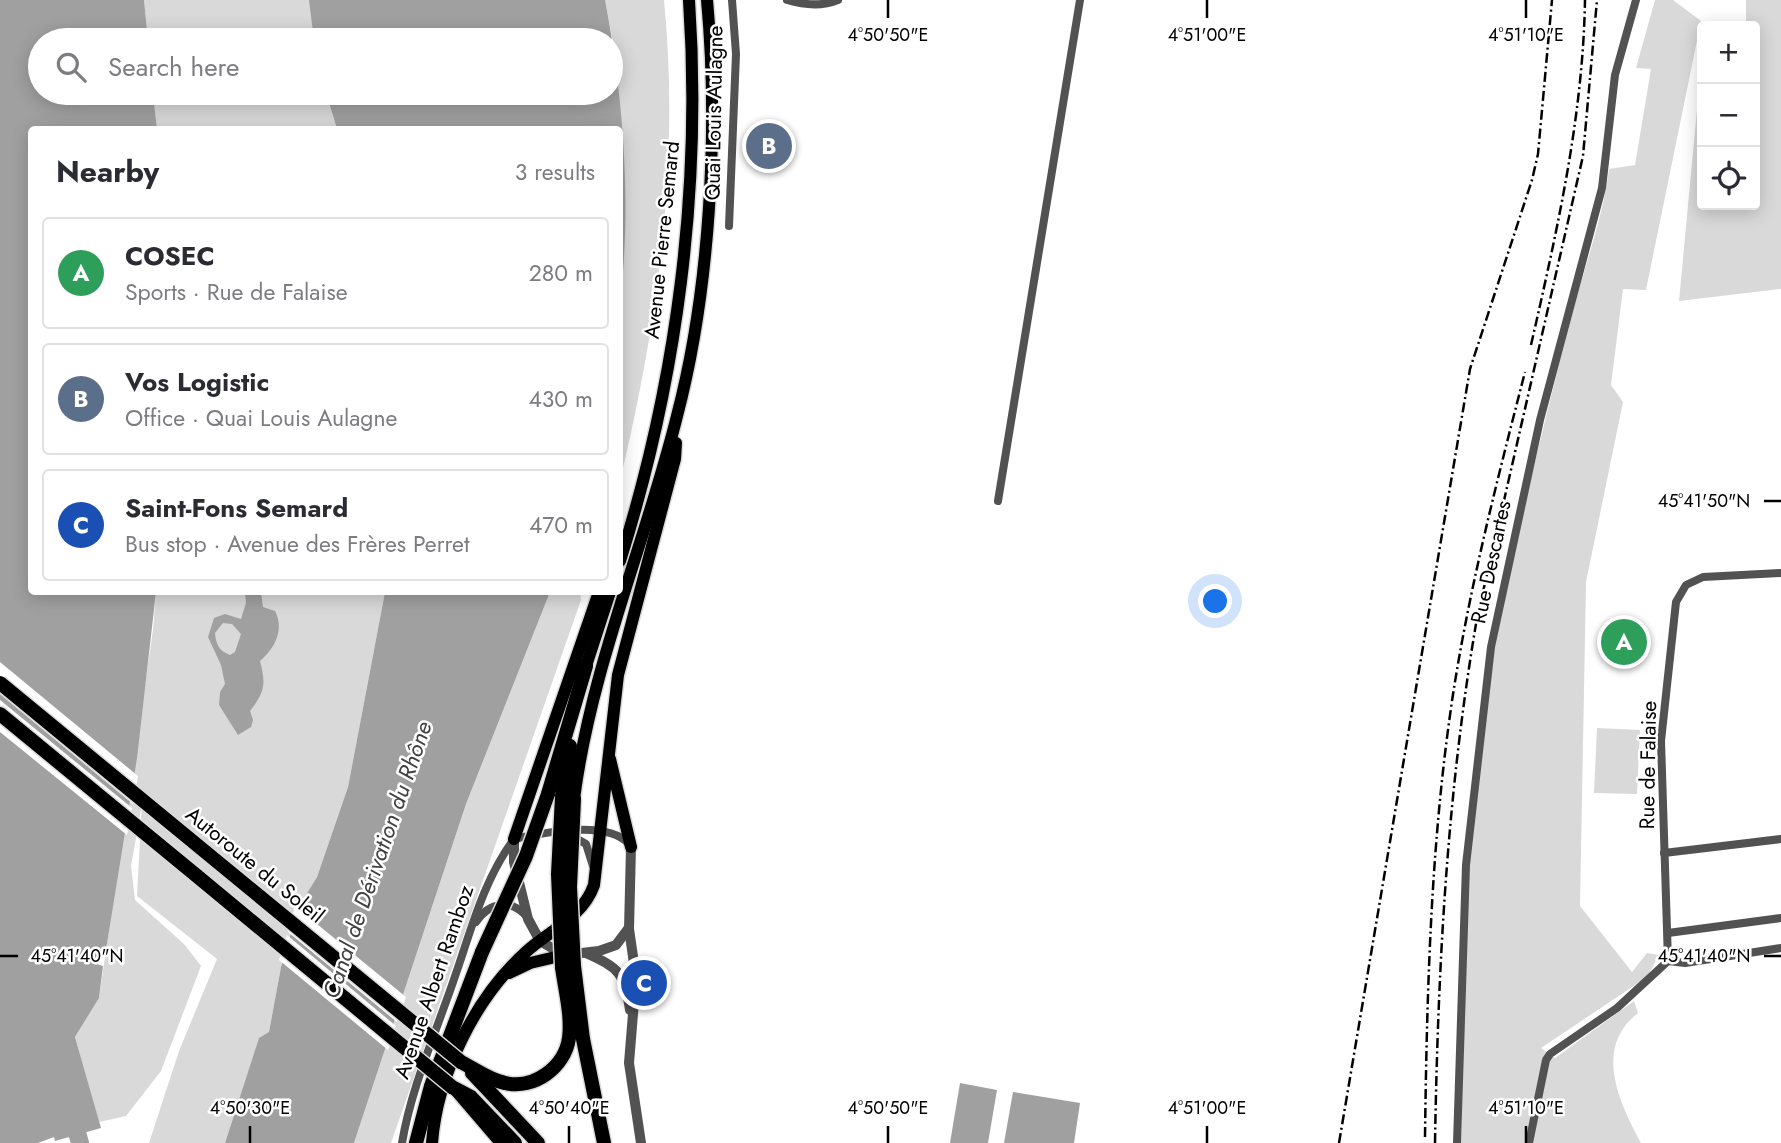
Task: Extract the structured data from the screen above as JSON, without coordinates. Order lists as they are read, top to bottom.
{
  "streets": {
    "highway": ["Avenue Pierre Semard", "Autoroute du Soleil"],
    "street": [
      "Quai Louis Aulagne",
      "Rue Descartes",
      "Rue de Falaise",
      "Avenue Albert Ramboz"
    ]
  },
  "water": ["Canal de Dérivation du Rhône"],
  "page": {
    "map_buttons": ["+", "−"],
    "search": "Search here",
    "pins": ["B", "A", "C"],
    "heading": ["Nearby", "3 results"],
    "list": [
      {
        "mark": "A",
        "name": "COSEC",
        "note": "Sports · Rue de Falaise",
        "value": "280 m"
      },
      {
        "mark": "B",
        "name": "Vos Logistic",
        "note": "Office · Quai Louis Aulagne",
        "value": "430 m"
      },
      {
        "mark": "C",
        "name": "Saint-Fons Semard",
        "note": "Bus stop · Avenue des Frères Perret",
        "value": "470 m"
      }
    ]
  },
  "coordinates": [
    "4°50'50\"E",
    "4°51'00\"E",
    "4°51'10\"E",
    "45°41'50\"N",
    "45°41'40\"N",
    "4°50'30\"E",
    "4°50'40\"E"
  ]
}
